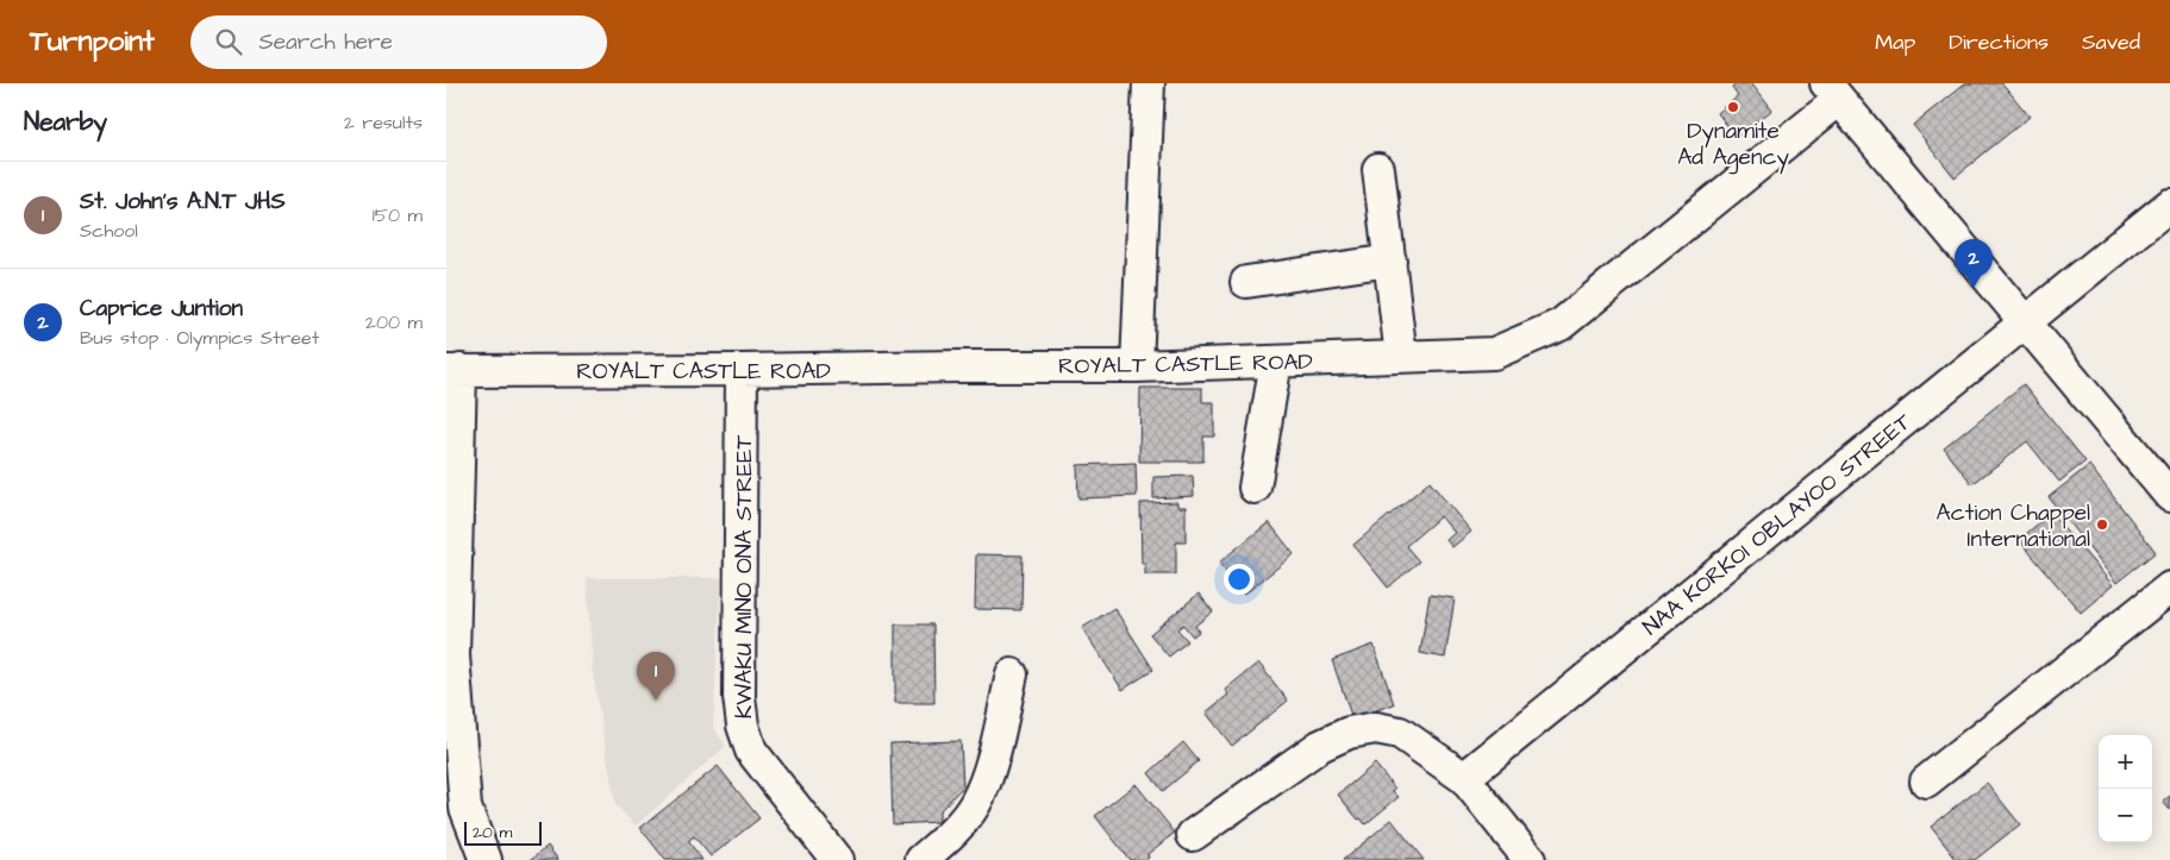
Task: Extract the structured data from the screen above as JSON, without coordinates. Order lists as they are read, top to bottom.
{
  "streets": {
    "street": ["ROYALT CASTLE ROAD", "NAA KORKOI OBLAYOO STREET", "KWAKU MINO ONA STREET"]
  },
  "crossings": [
    ["ROYALT CASTLE ROAD", "KWAKU MINO ONA STREET"]
  ],
  "places": ["Dynamite Ad Agency", "Action Chappel International"],
  "scale_bar": "20 m",
  "page": {
    "header": "Turnpoint",
    "search": "Search here",
    "nav": ["Map", "Directions", "Saved"],
    "heading": ["Nearby", "2 results"],
    "list": [
      {
        "mark": "1",
        "name": "St. John's A.N.T JHS",
        "note": "School",
        "value": "150 m"
      },
      {
        "mark": "2",
        "name": "Caprice Juntion",
        "note": "Bus stop · Olympics Street",
        "value": "200 m"
      }
    ],
    "pins": ["2", "1"],
    "map_buttons": ["+", "−"],
    "scale": "20 m"
  }
}
